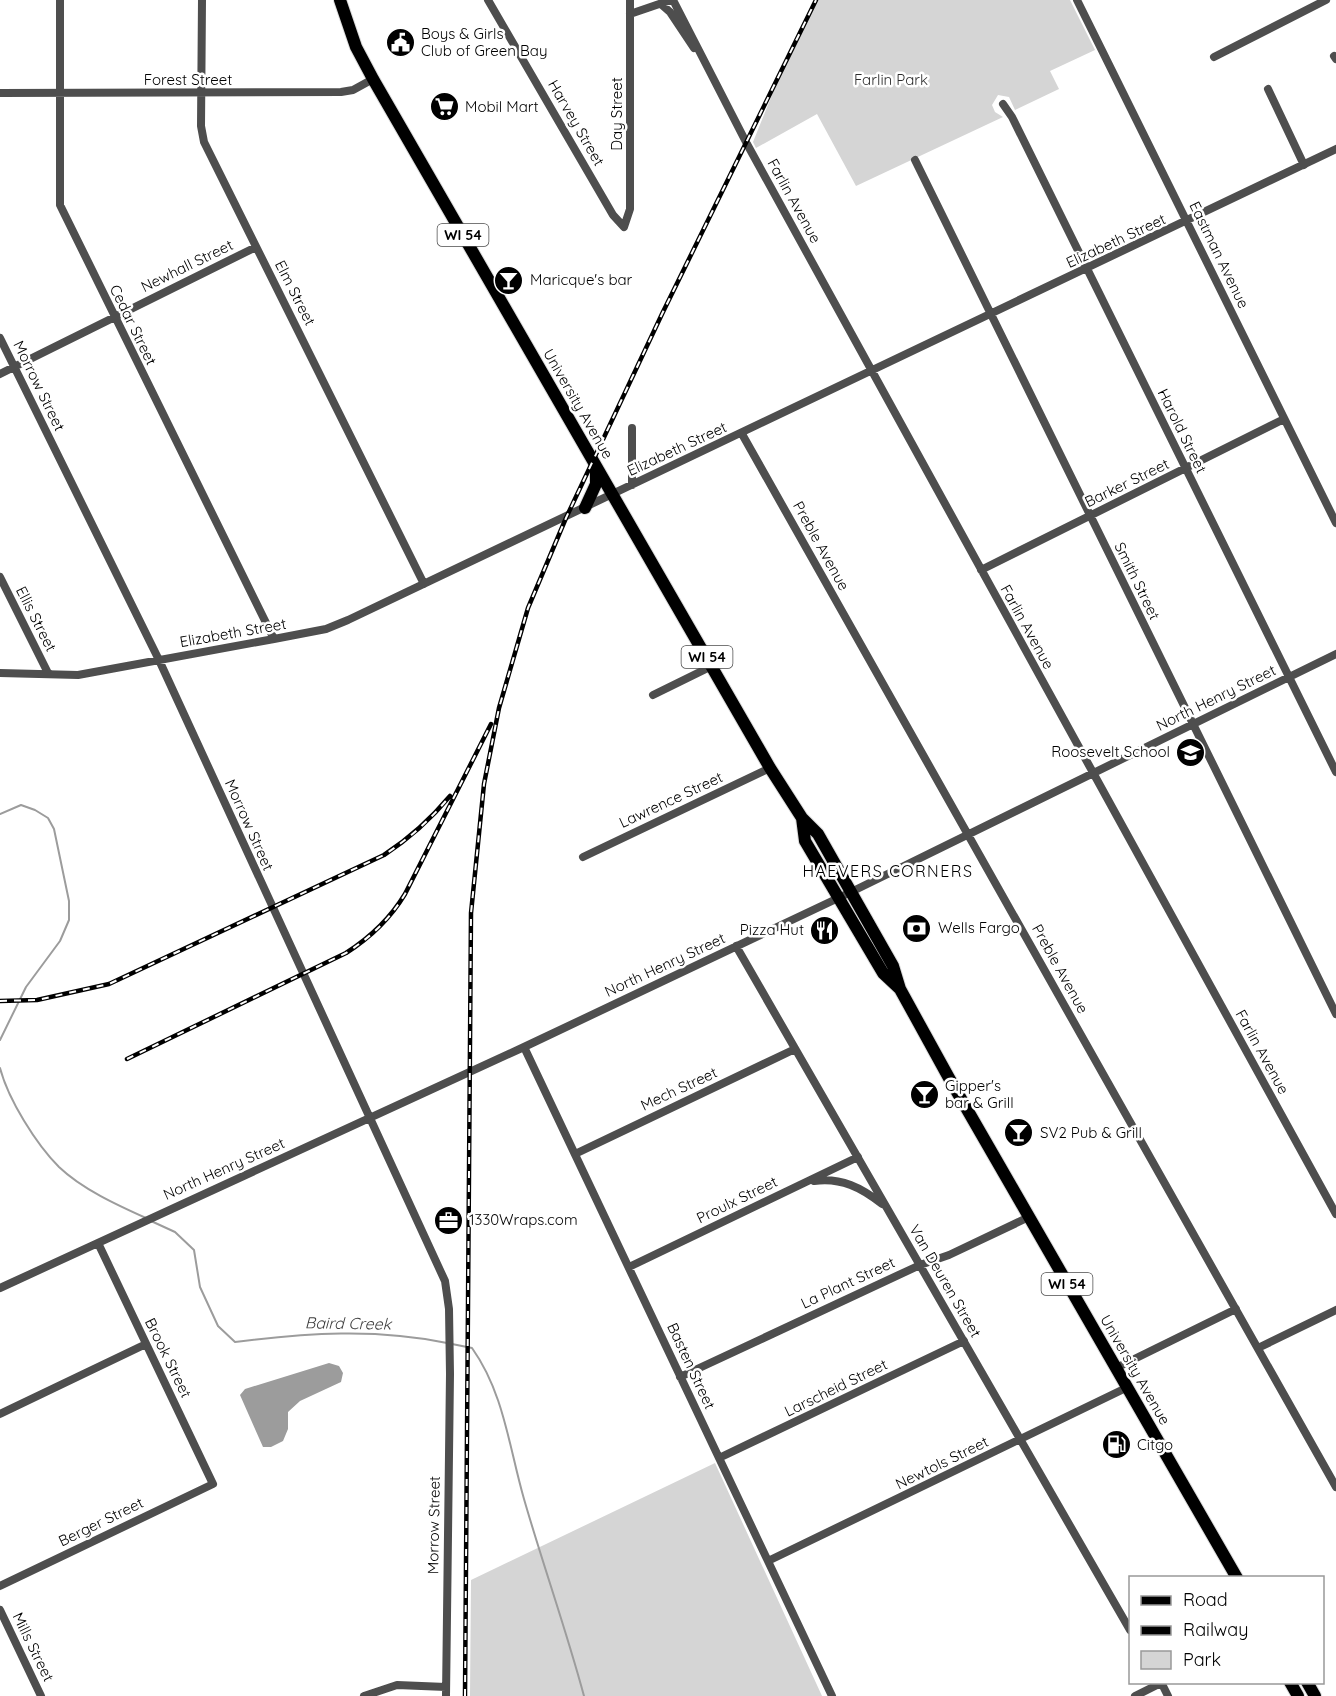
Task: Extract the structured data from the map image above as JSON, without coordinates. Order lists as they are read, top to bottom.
{
  "streets": {
    "main road": ["WI 54", "University Avenue"],
    "street": [
      "Forest Street",
      "Day Street",
      "Harvey Street",
      "Farlin Avenue",
      "Elizabeth Street",
      "Eastman Avenue",
      "Newhall Street",
      "Elm Street",
      "Cedar Street",
      "Morrow Street",
      "Harold Street",
      "Barker Street",
      "Preble Avenue",
      "Smith Street",
      "Ellis Street",
      "North Henry Street",
      "Lawrence Street",
      "Mech Street",
      "Proulx Street",
      "Van Deuren Street",
      "La Plant Street",
      "Brook Street",
      "Basten Street",
      "Larscheid Street",
      "Newtols Street",
      "Berger Street",
      "Mills Street"
    ]
  },
  "crossings": [
    ["Forest Street", "Elm Street"],
    ["Forest Street", "Cedar Street"],
    ["Forest Street", "University Avenue"],
    ["Day Street", "Harvey Street"],
    ["Farlin Avenue", "Elizabeth Street"],
    ["Farlin Avenue", "Barker Street"],
    ["Farlin Avenue", "North Henry Street"],
    ["Elizabeth Street", "Eastman Avenue"],
    ["Elizabeth Street", "Elm Street"],
    ["Elizabeth Street", "Cedar Street"],
    ["Elizabeth Street", "Morrow Street"],
    ["Elizabeth Street", "University Avenue"],
    ["Elizabeth Street", "Harold Street"],
    ["Elizabeth Street", "Preble Avenue"],
    ["Elizabeth Street", "Smith Street"],
    ["Elizabeth Street", "Ellis Street"],
    ["Eastman Avenue", "Barker Street"],
    ["Newhall Street", "Elm Street"],
    ["Newhall Street", "Cedar Street"],
    ["Newhall Street", "Morrow Street"],
    ["Morrow Street", "North Henry Street"],
    ["University Avenue", "North Henry Street"],
    ["University Avenue", "Lawrence Street"],
    ["University Avenue", "La Plant Street"],
    ["University Avenue", "Newtols Street"],
    ["Harold Street", "Barker Street"],
    ["Harold Street", "North Henry Street"],
    ["Barker Street", "Smith Street"],
    ["Preble Avenue", "North Henry Street"],
    ["Smith Street", "North Henry Street"],
    ["North Henry Street", "Van Deuren Street"],
    ["North Henry Street", "Brook Street"],
    ["North Henry Street", "Basten Street"],
    ["Mech Street", "Van Deuren Street"],
    ["Mech Street", "Basten Street"],
    ["Proulx Street", "Van Deuren Street"],
    ["Proulx Street", "Basten Street"],
    ["Van Deuren Street", "La Plant Street"],
    ["Van Deuren Street", "Larscheid Street"],
    ["Van Deuren Street", "Newtols Street"],
    ["La Plant Street", "Basten Street"],
    ["Brook Street", "Berger Street"],
    ["Basten Street", "Larscheid Street"],
    ["Basten Street", "Newtols Street"]
  ],
  "districts": ["HAEVERS CORNERS"],
  "water": ["Baird Creek"],
  "parks": ["Farlin Park"],
  "places": {
    "public building": ["Boys & Girls Club of Green Bay"],
    "supermarket": ["Mobil Mart"],
    "bar": ["Maricque's bar", "Gipper's bar & Grill", "SV2 Pub & Grill"],
    "school or university": ["Roosevelt School"],
    "bank": ["Wells Fargo"],
    "restaurant": ["Pizza Hut"],
    "office": ["1330Wraps.com"],
    "fuel station": ["Citgo"]
  },
  "legend": ["Road", "Railway", "Park"]
}
